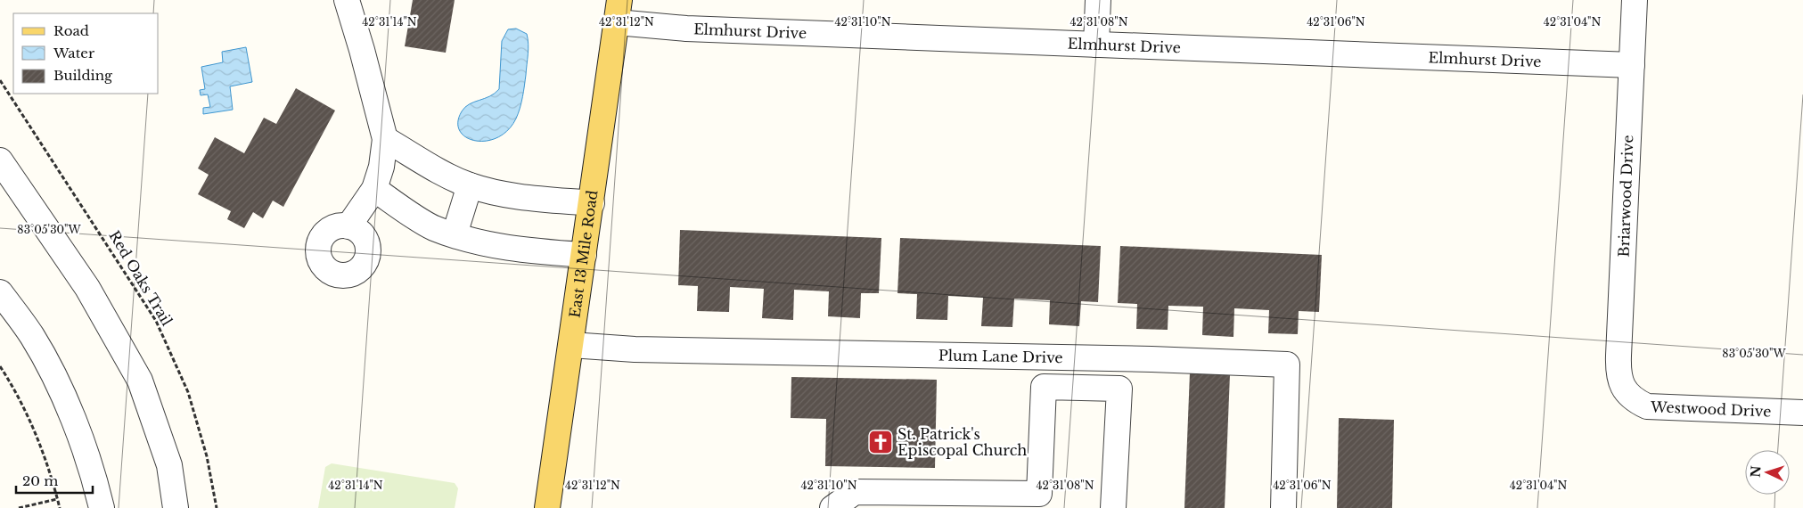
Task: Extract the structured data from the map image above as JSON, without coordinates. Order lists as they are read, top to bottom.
{
  "streets": {
    "main road": ["East 13 Mile Road"],
    "street": [
      "Elmhurst Drive",
      "Briarwood Drive",
      "Plum Lane Drive",
      "Westwood Drive"
    ],
    "path": ["Red Oaks Trail"]
  },
  "crossings": [
    ["Elmhurst Drive", "Briarwood Drive"],
    ["Elmhurst Drive", "East 13 Mile Road"],
    ["Briarwood Drive", "Westwood Drive"],
    ["East 13 Mile Road", "Plum Lane Drive"]
  ],
  "places": {
    "church": ["St. Patrick's Episcopal Church"]
  },
  "legend": ["Road", "Water", "Building"],
  "scale_bar": "20 m",
  "north": "left",
  "coordinates": [
    "42°31'14\"N",
    "42°31'12\"N",
    "42°31'10\"N",
    "42°31'08\"N",
    "42°31'06\"N",
    "42°31'04\"N",
    "83°05'30\"W"
  ]
}
